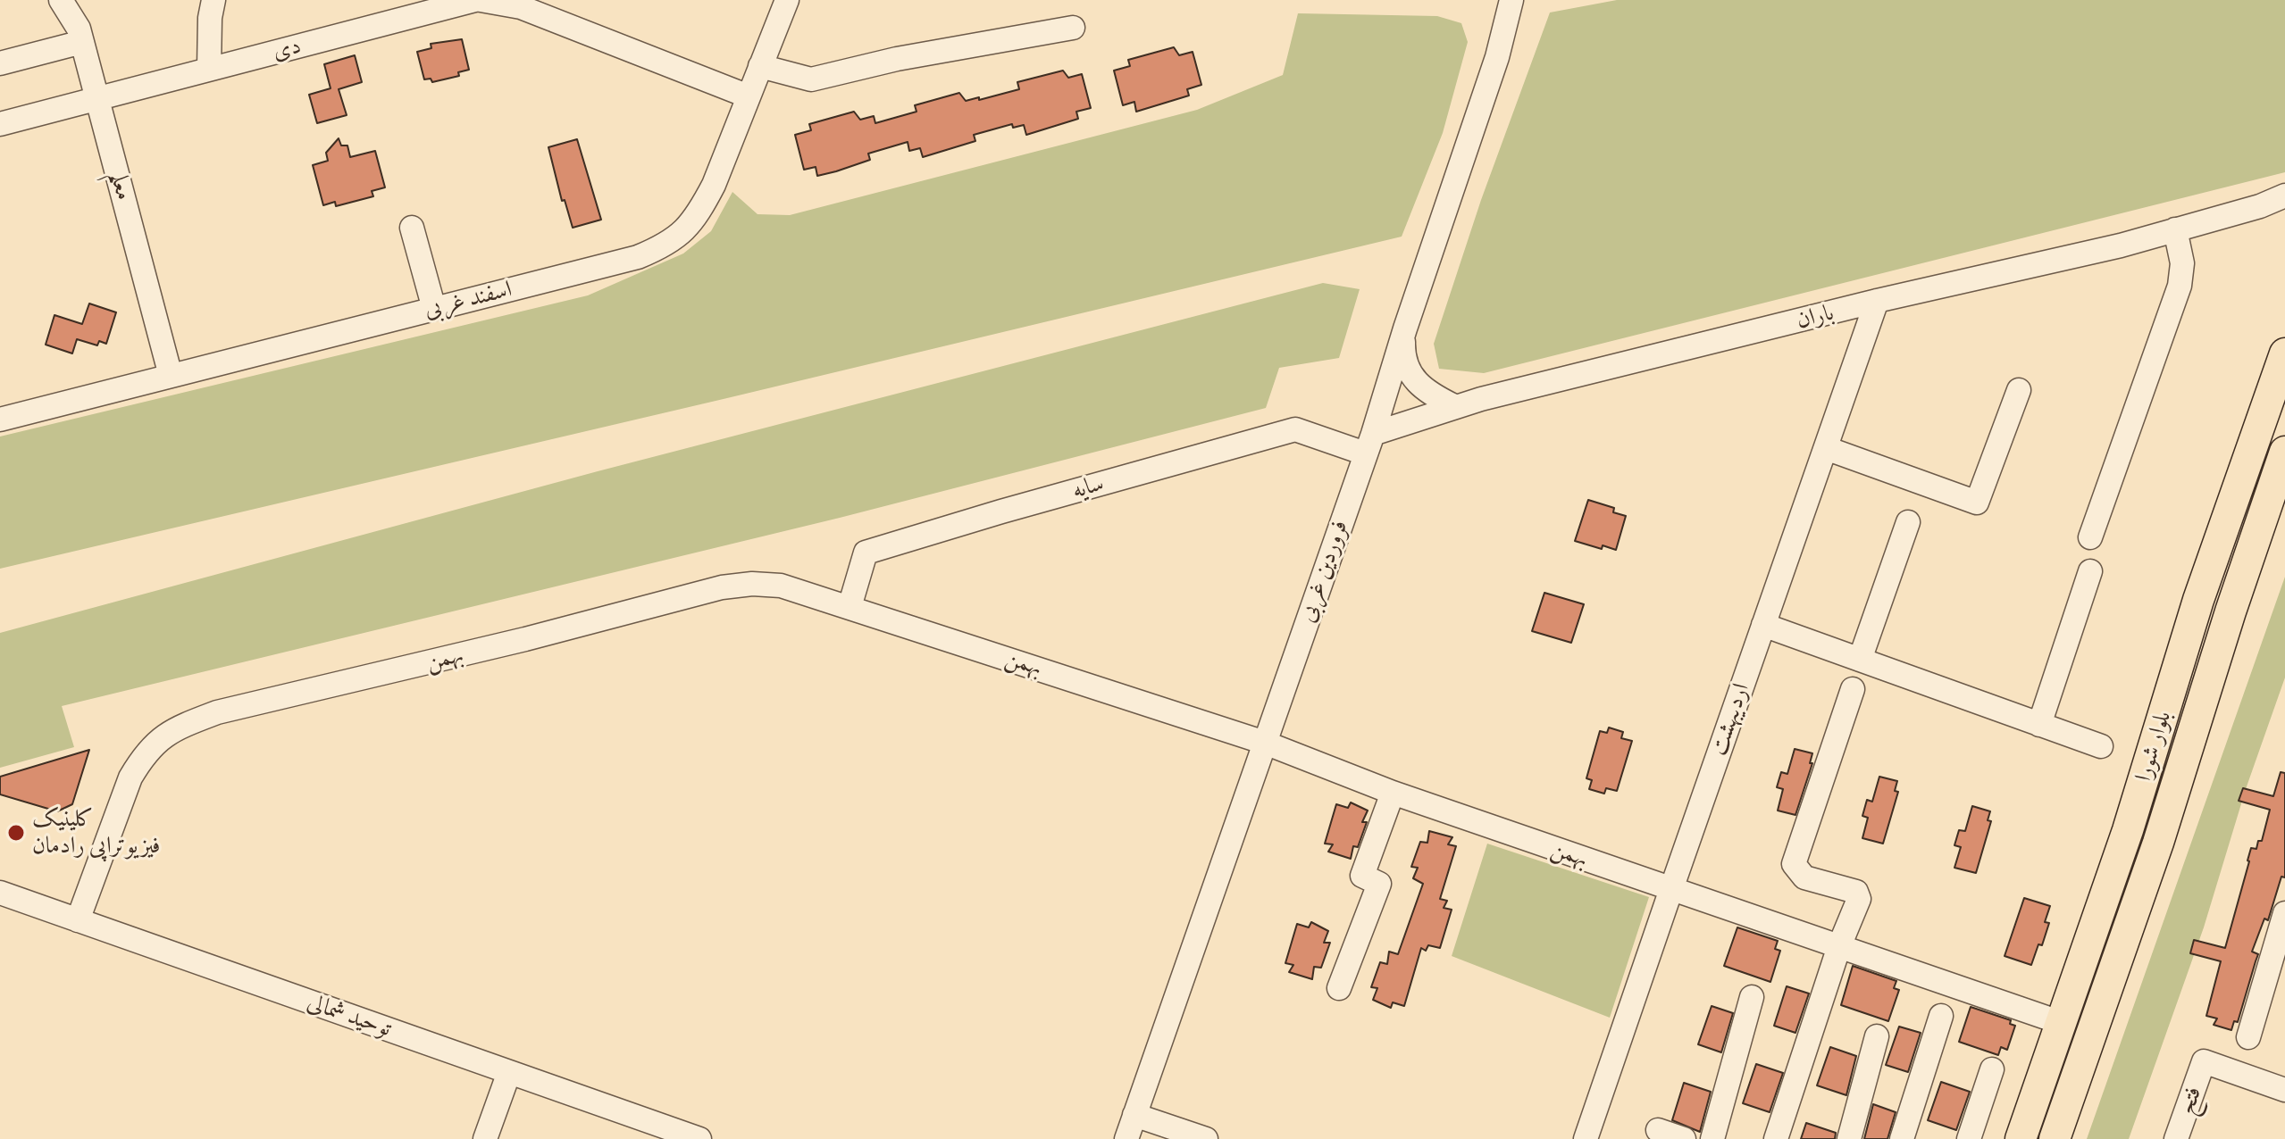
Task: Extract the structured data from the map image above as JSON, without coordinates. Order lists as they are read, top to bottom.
{
  "streets": {
    "main road": ["بلوار شورا"],
    "street": [
      "دی",
      "معلم",
      "اسفند غربی",
      "باران",
      "سایه",
      "فروردین غربی",
      "بهمن",
      "اردیبهشت",
      "توحید شمالی",
      "فتح"
    ]
  },
  "crossings": [
    ["دی", "معلم"],
    ["دی", "اسفند غربی"],
    ["معلم", "اسفند غربی"],
    ["باران", "سایه"],
    ["باران", "فروردین غربی"],
    ["باران", "اردیبهشت"],
    ["سایه", "فروردین غربی"],
    ["سایه", "بهمن"],
    ["فروردین غربی", "بهمن"],
    ["بهمن", "اردیبهشت"],
    ["بهمن", "بلوار شورا"],
    ["بهمن", "توحید شمالی"]
  ],
  "places": ["کلینیک فیزیوتراپی رادمان"]
}
